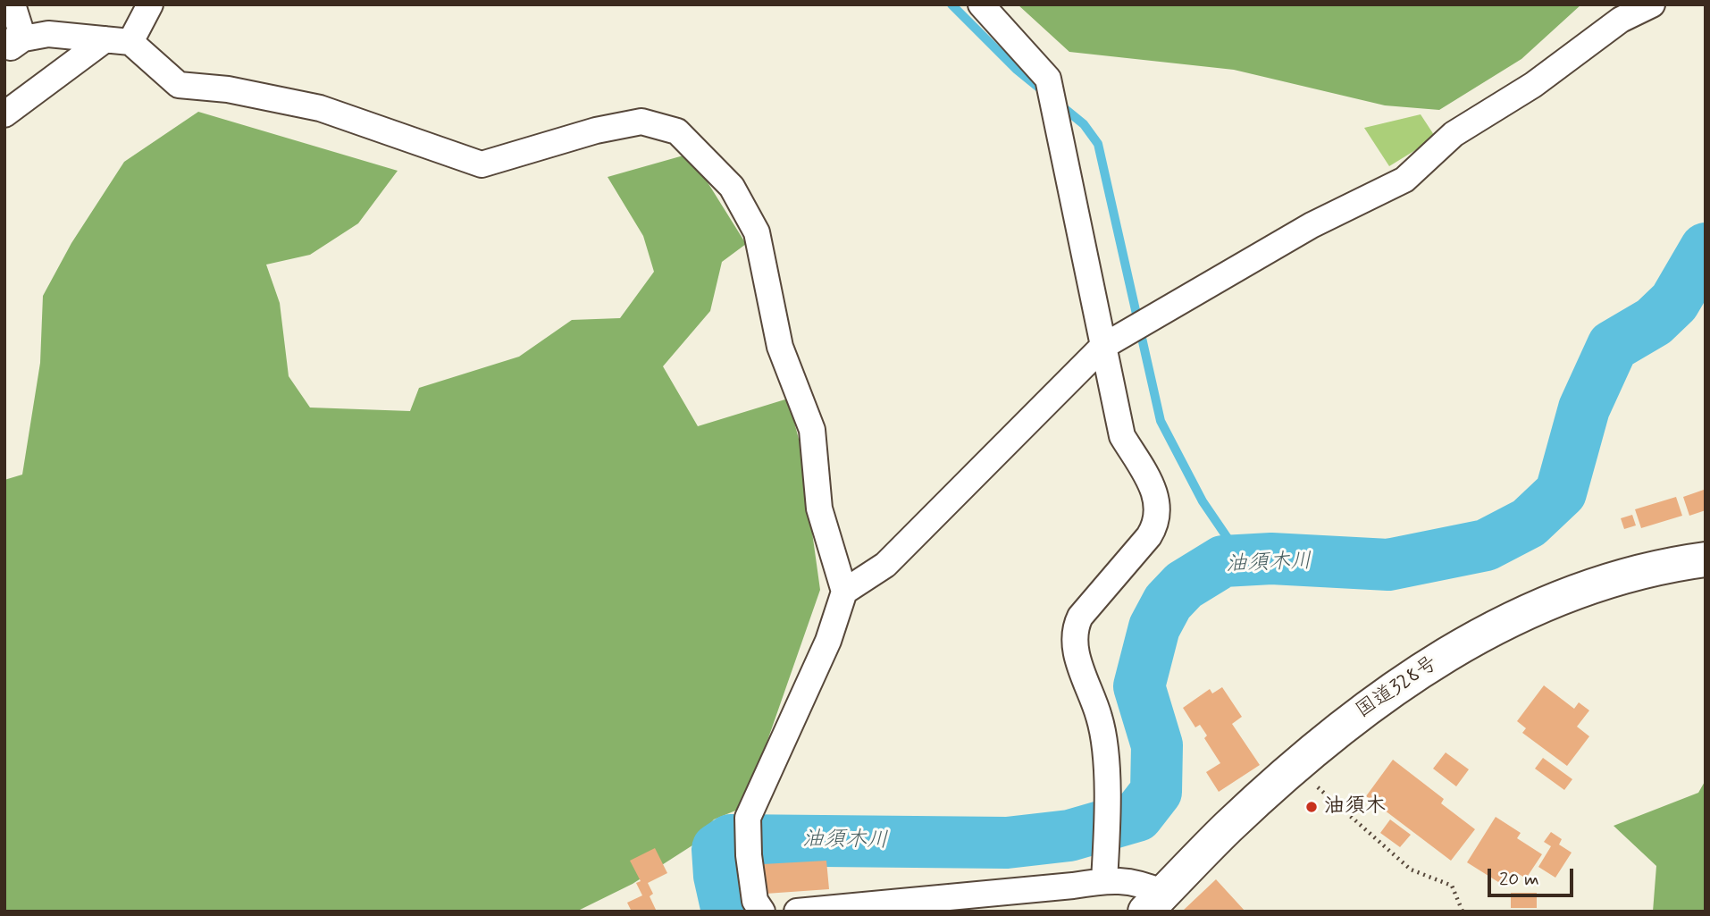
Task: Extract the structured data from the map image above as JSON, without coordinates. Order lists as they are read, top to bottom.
{
  "streets": {
    "highway": ["国道328号"]
  },
  "water": ["油須木川"],
  "places": ["油須木"],
  "scale_bar": "20 m"
}
